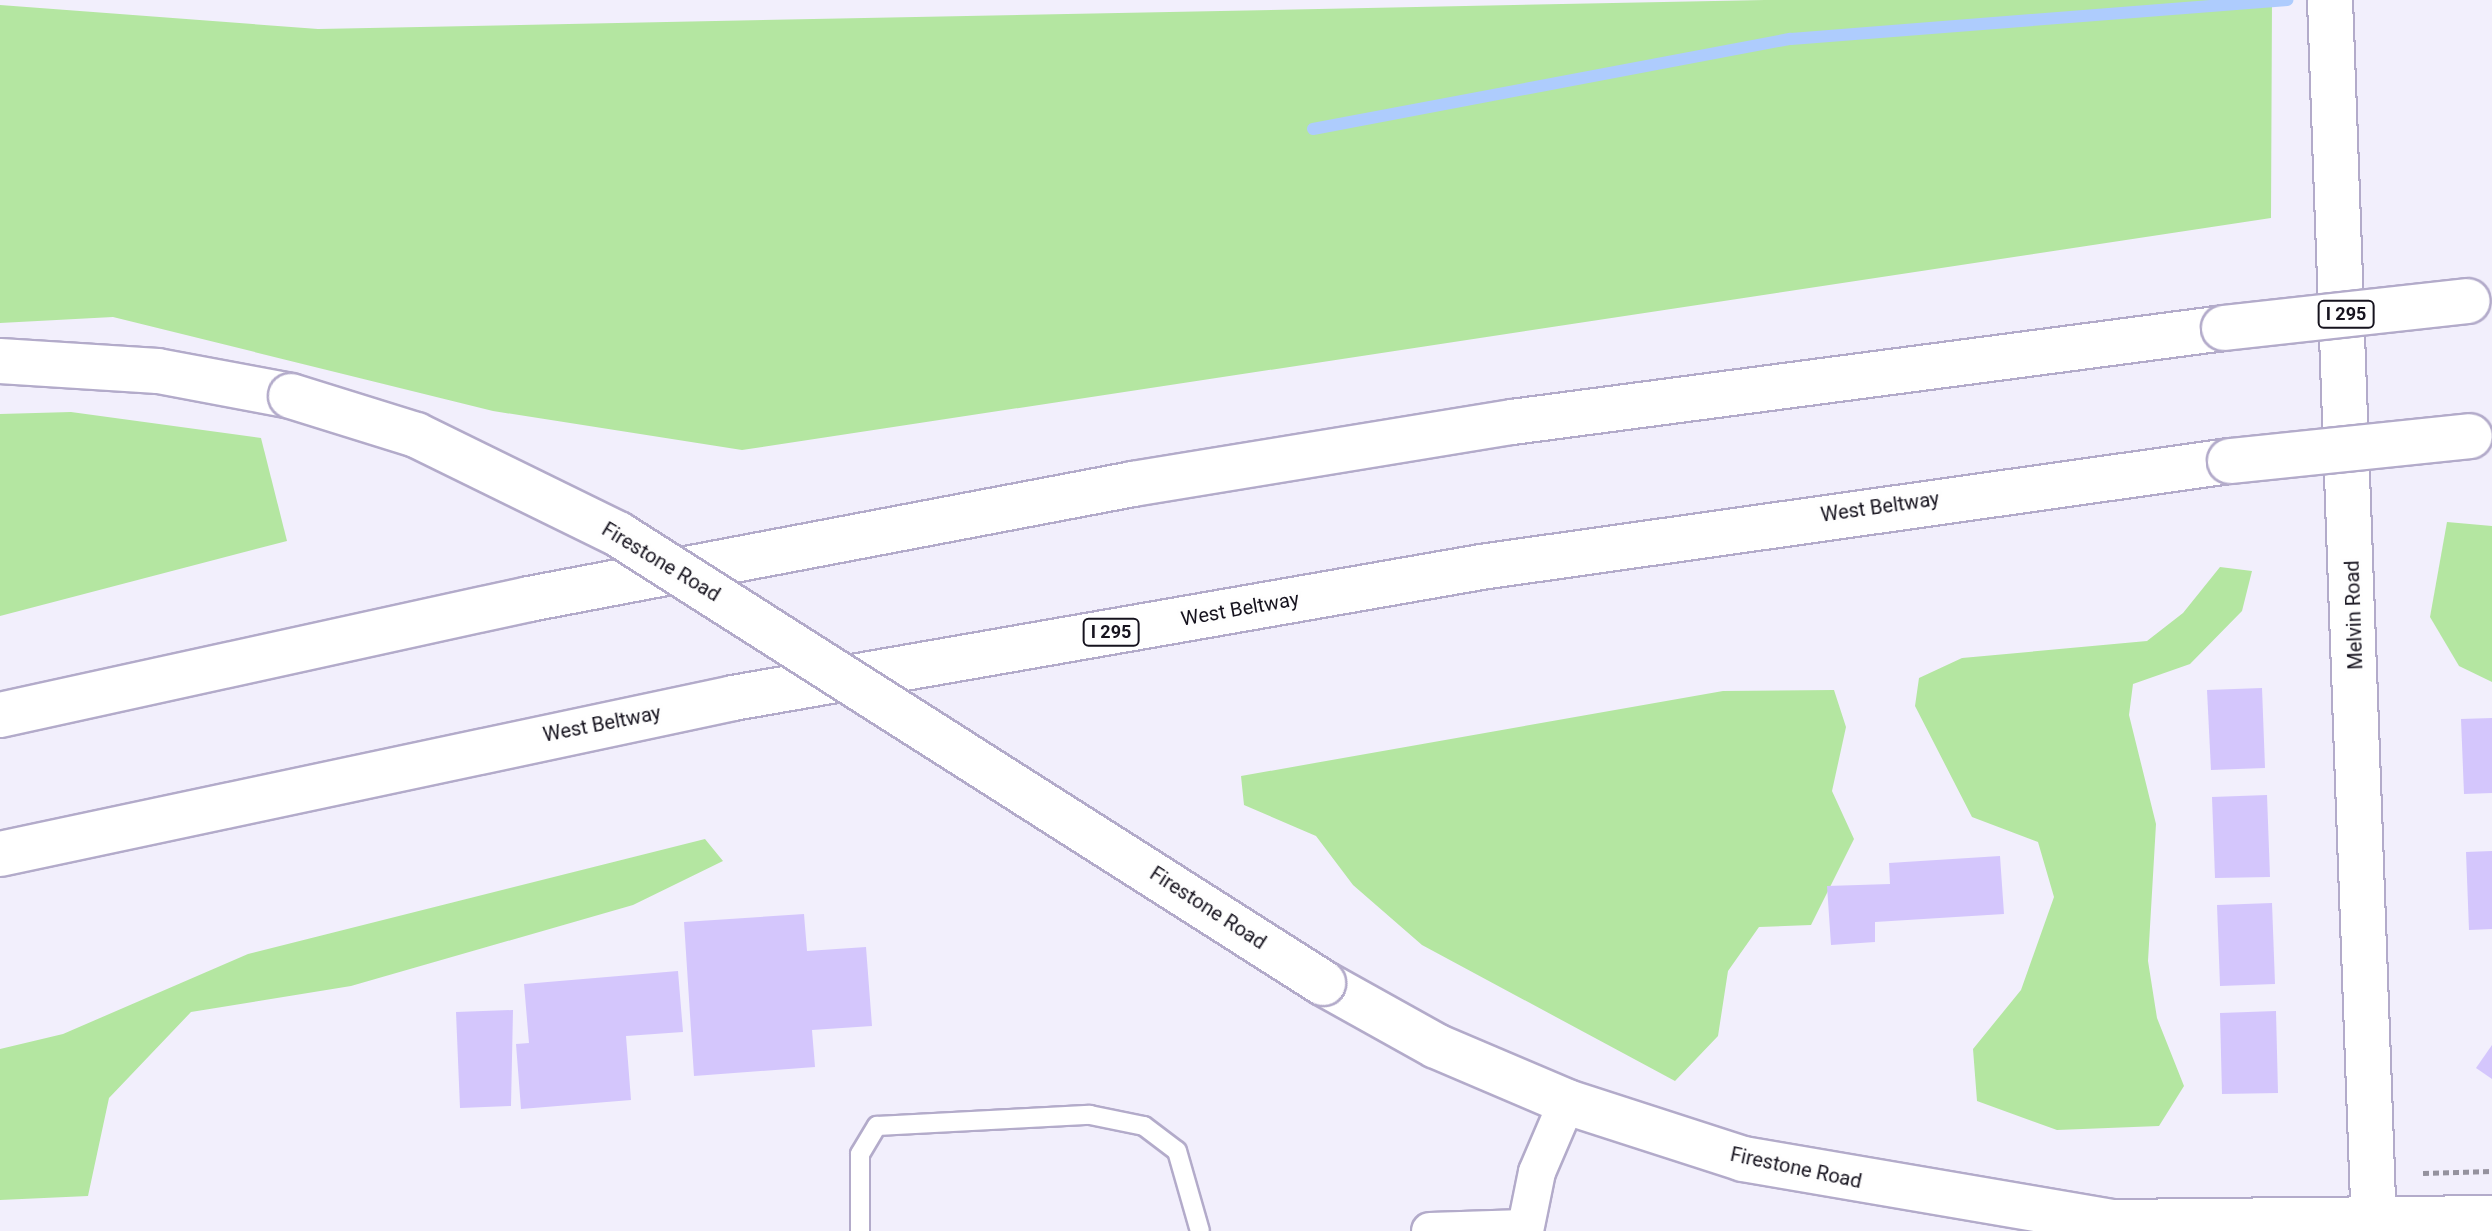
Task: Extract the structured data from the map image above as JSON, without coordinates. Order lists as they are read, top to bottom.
{
  "streets": {
    "main road": [
      "I 295",
      "West Beltway",
      "Firestone Road",
      "Melvin Road"
    ]
  },
  "crossings": [
    ["Firestone Road", "Melvin Road"]
  ]
}
